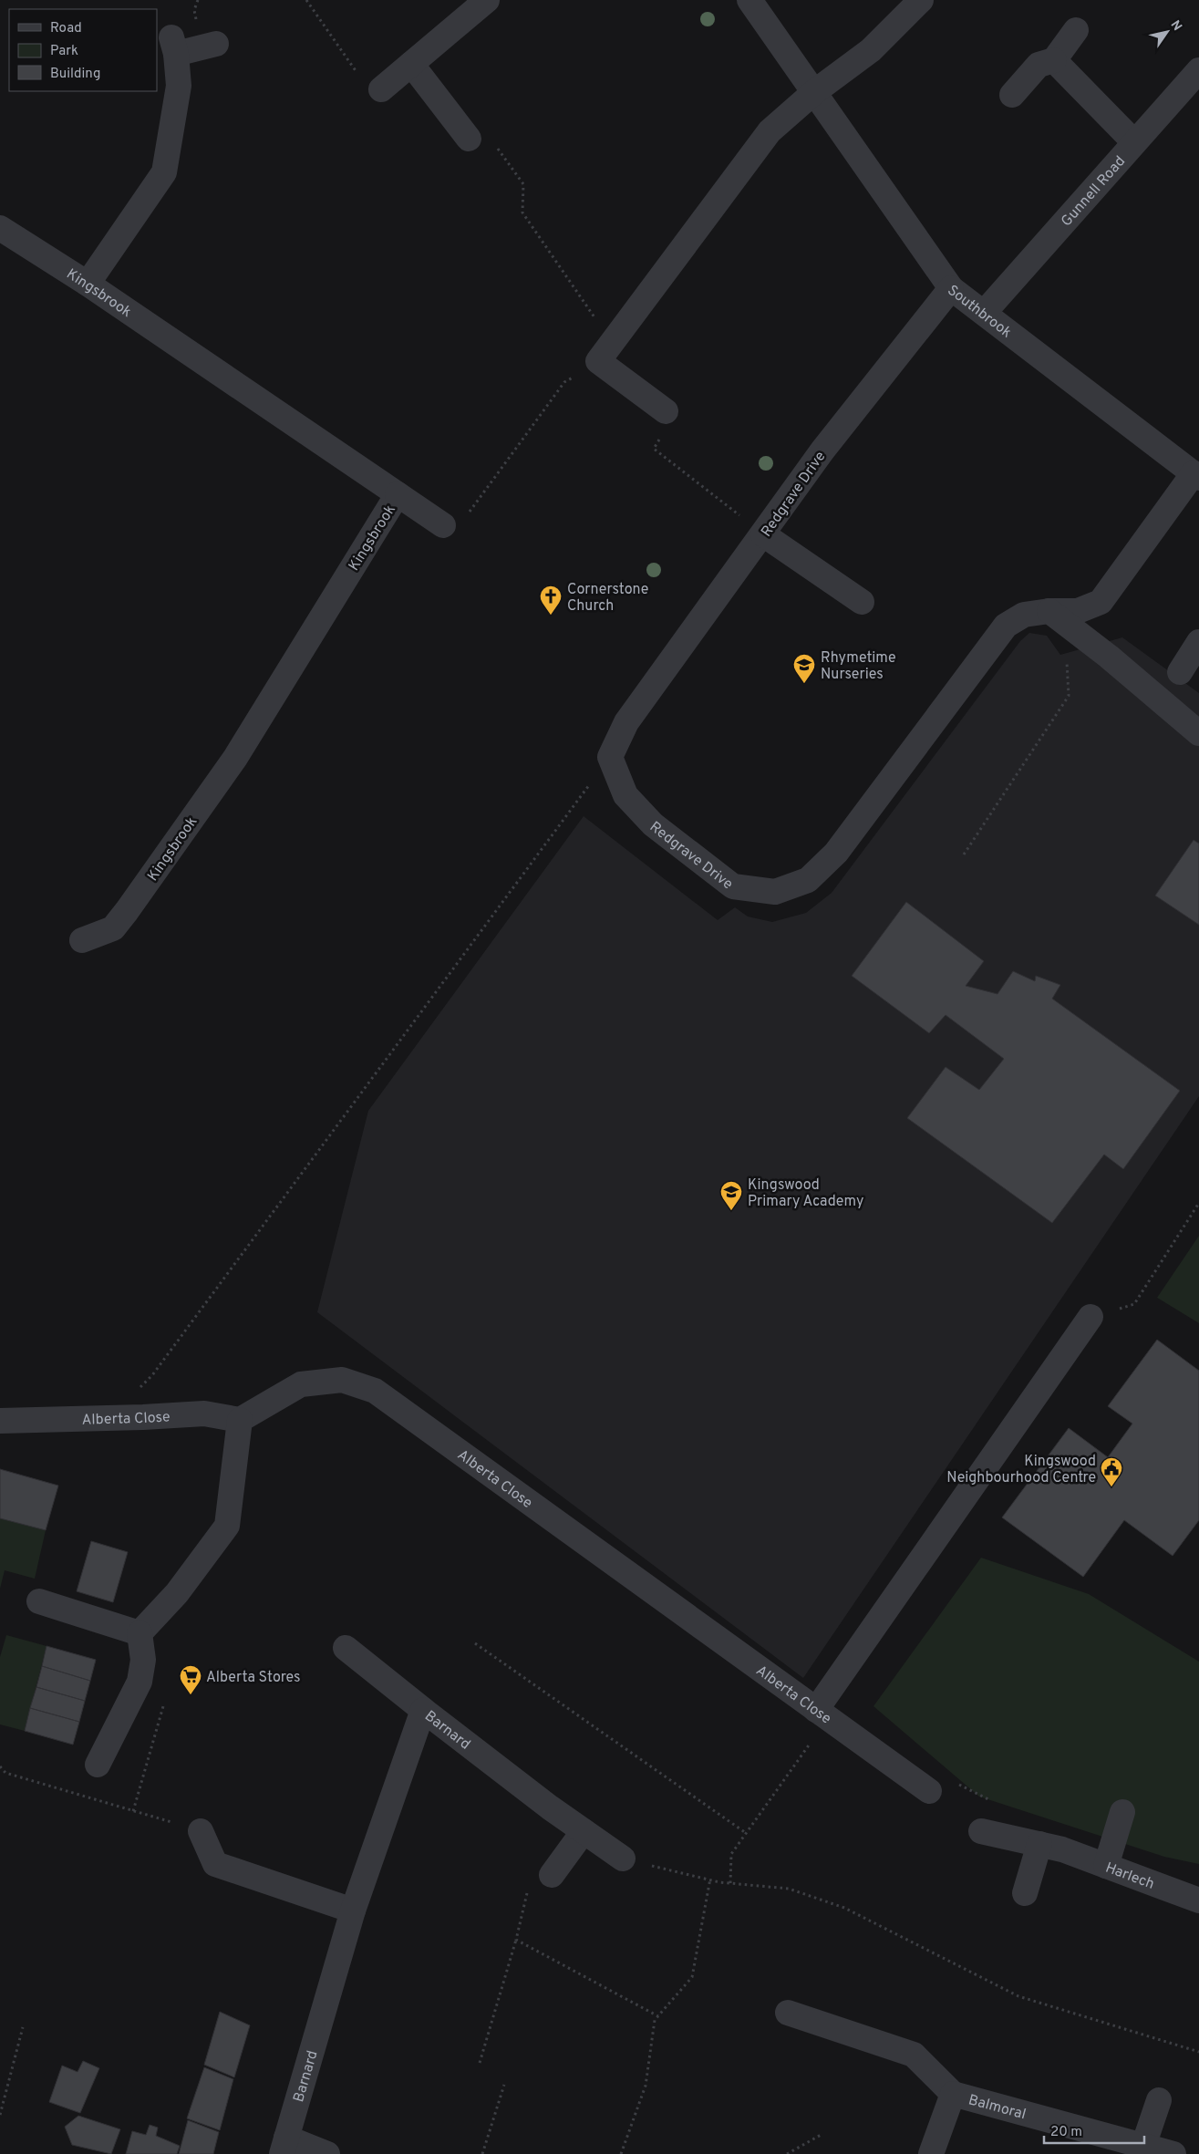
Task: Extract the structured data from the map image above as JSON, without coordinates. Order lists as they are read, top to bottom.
{
  "streets": {
    "street": [
      "Gunnell Road",
      "Kingsbrook",
      "Southbrook",
      "Redgrave Drive",
      "Alberta Close",
      "Barnard",
      "Harlech",
      "Balmoral"
    ]
  },
  "crossings": [
    ["Gunnell Road", "Southbrook"],
    ["Southbrook", "Redgrave Drive"]
  ],
  "places": {
    "church": ["Cornerstone Church"],
    "school or university": ["Rhymetime Nurseries", "Kingswood Primary Academy"],
    "public building": ["Kingswood Neighbourhood Centre"],
    "supermarket": ["Alberta Stores"]
  },
  "legend": ["Road", "Park", "Building"],
  "scale_bar": "20 m",
  "north": "top right"
}
